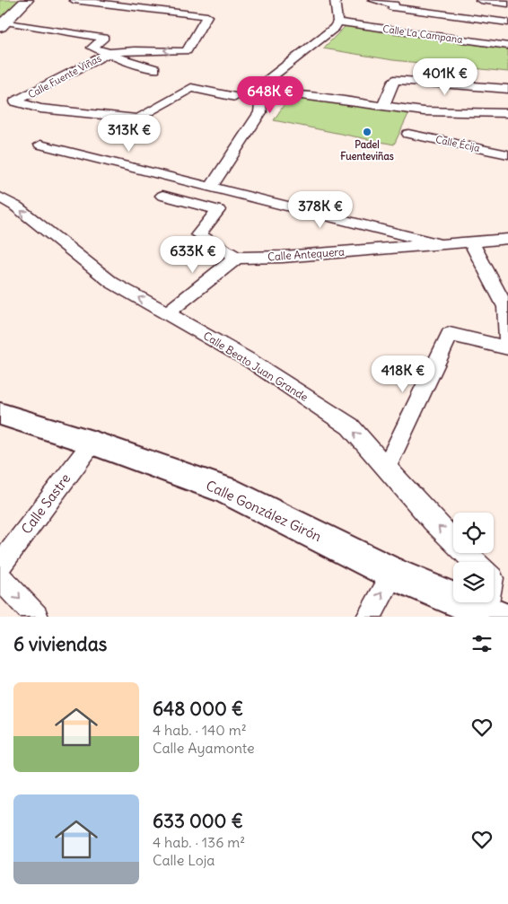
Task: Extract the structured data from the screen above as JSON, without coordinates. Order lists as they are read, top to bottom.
{
  "streets": {
    "street": [
      "Calle La Campana",
      "Calle Fuente Viñas",
      "Calle Écija",
      "Calle Antequera",
      "Calle Beato Juan Grande",
      "Calle Sastre",
      "Calle González Girón"
    ]
  },
  "crossings": [
    ["Calle Sastre", "Calle González Girón"]
  ],
  "places": ["Padel Fuenteviñas"],
  "page": {
    "price": [
      "401K €",
      "648K €",
      "313K €",
      "378K €",
      "633K €",
      "418K €"
    ],
    "heading": "6 viviendas",
    "list": [
      {
        "name": "648 000 €",
        "note": "4 hab. · 140 m² · Calle Ayamonte"
      },
      {
        "name": "633 000 €",
        "note": "4 hab. · 136 m² · Calle Loja"
      }
    ]
  }
}
